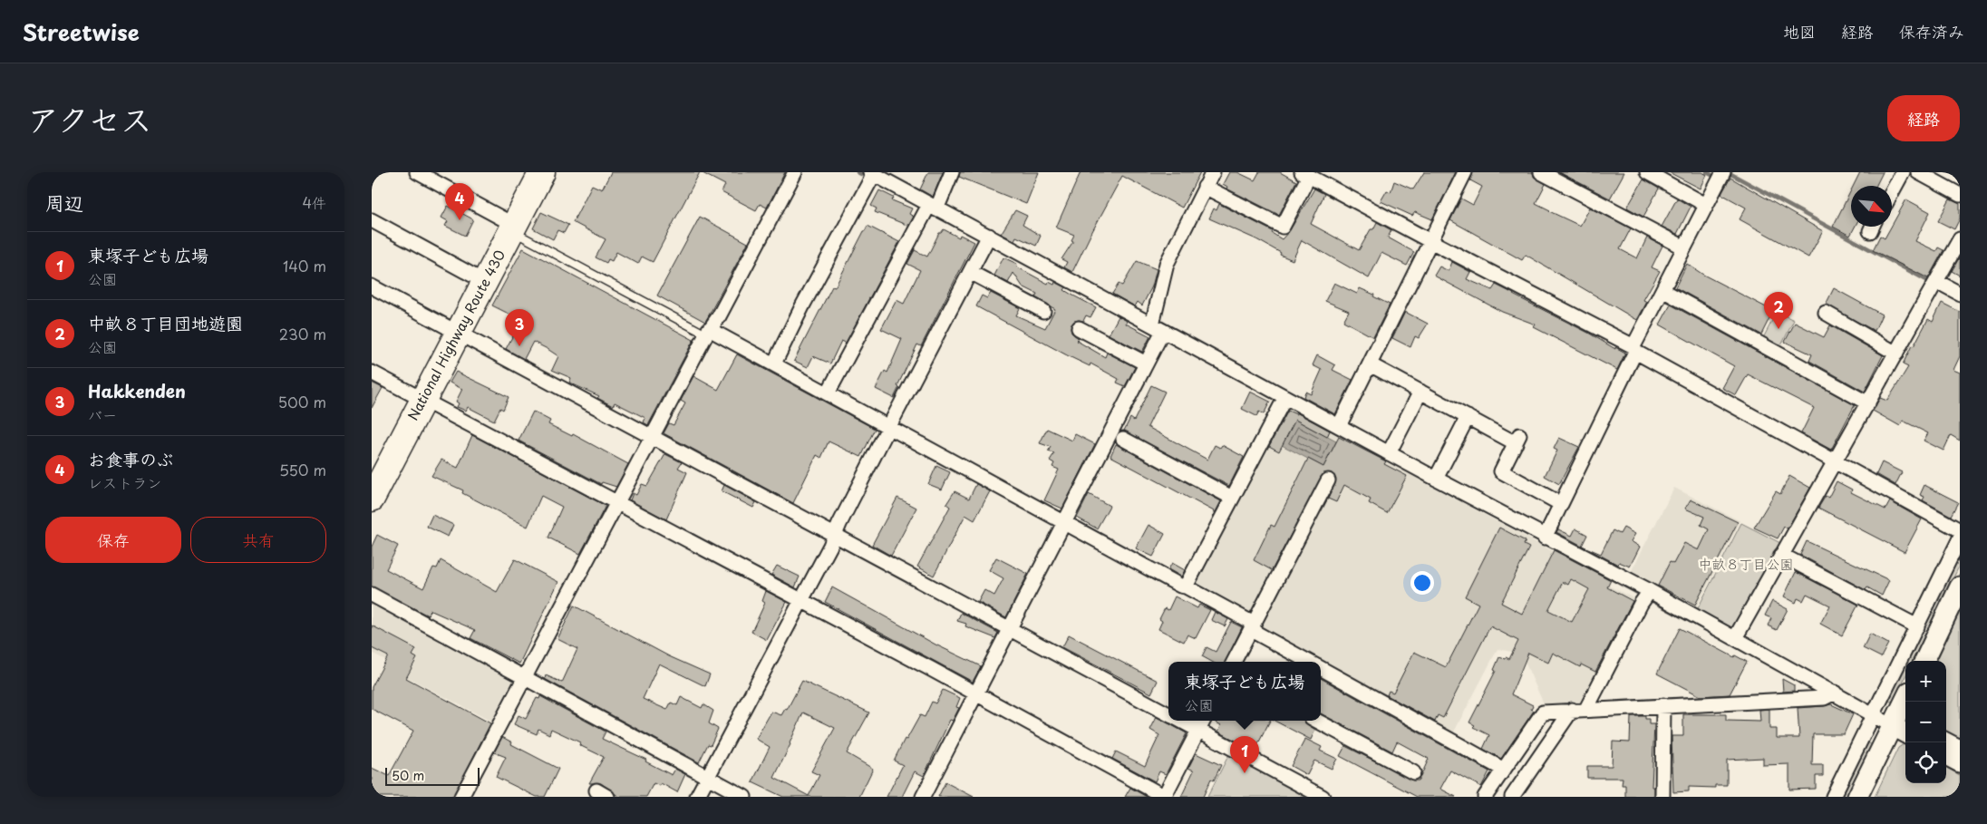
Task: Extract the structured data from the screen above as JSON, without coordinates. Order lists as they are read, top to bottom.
{
  "streets": {
    "highway": ["National Highway Route 430"]
  },
  "parks": ["中畝８丁目公園"],
  "scale_bar": "50 m",
  "north": "bottom right",
  "page": {
    "header": "Streetwise",
    "nav": ["地図", "経路", "保存済み"],
    "title": "アクセス",
    "buttons": [
      "経路",
      ["保存", "共有"]
    ],
    "heading": ["周辺", "4件"],
    "pins": [
      "4",
      "2",
      "3",
      "1"
    ],
    "list": [
      {
        "mark": "1",
        "name": "東塚子ども広場",
        "note": "公園",
        "value": "140 m"
      },
      {
        "mark": "2",
        "name": "中畝８丁目団地遊園",
        "note": "公園",
        "value": "230 m"
      },
      {
        "mark": "3",
        "name": "Hakkenden",
        "note": "バー",
        "value": "500 m"
      },
      {
        "mark": "4",
        "name": "お食事のぶ",
        "note": "レストラン",
        "value": "550 m"
      }
    ],
    "map_buttons": ["+", "−"],
    "popup": ["東塚子ども広場", "公園"],
    "scale": "50 m"
  }
}
